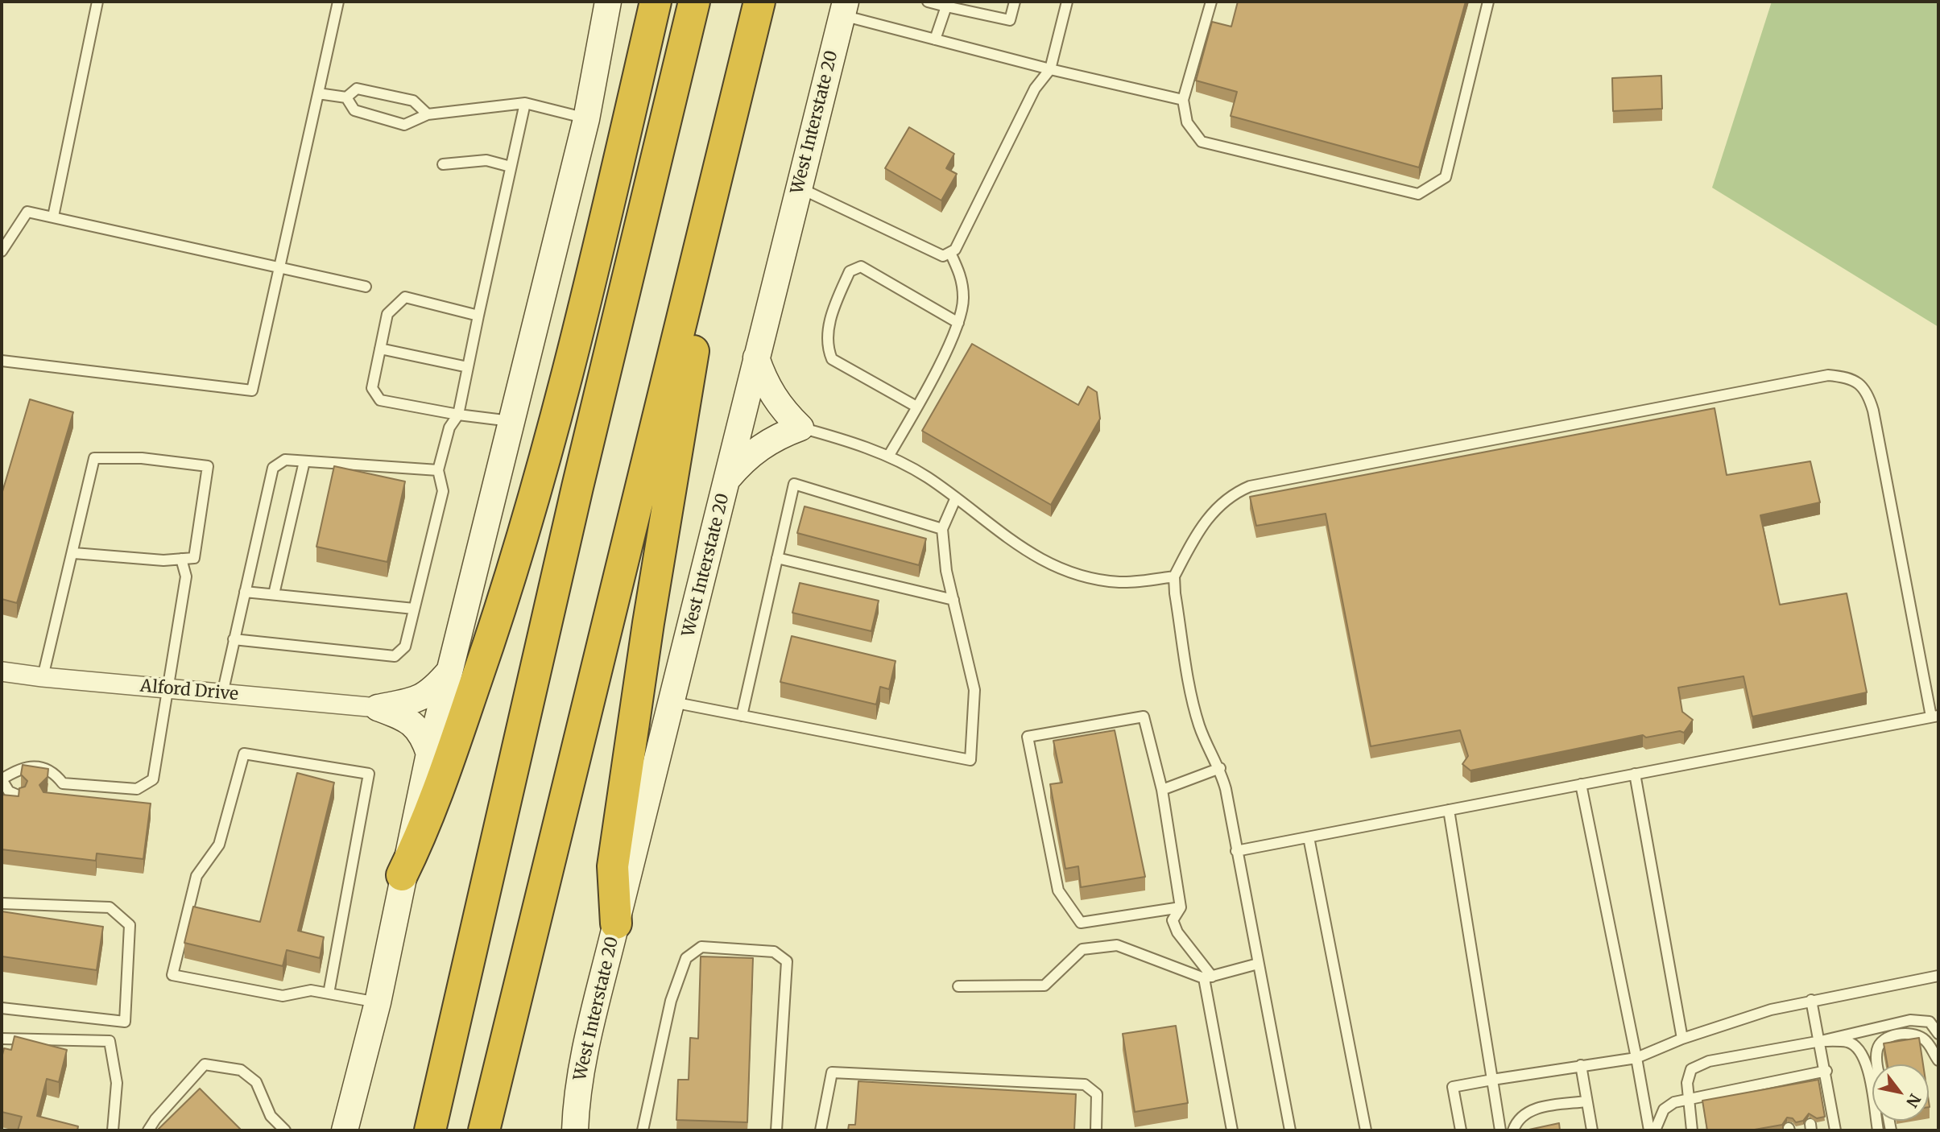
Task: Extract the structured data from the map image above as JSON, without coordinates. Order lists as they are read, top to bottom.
{
  "streets": {
    "main road": ["West Interstate 20"],
    "street": ["Alford Drive"]
  },
  "north": "bottom right"
}
